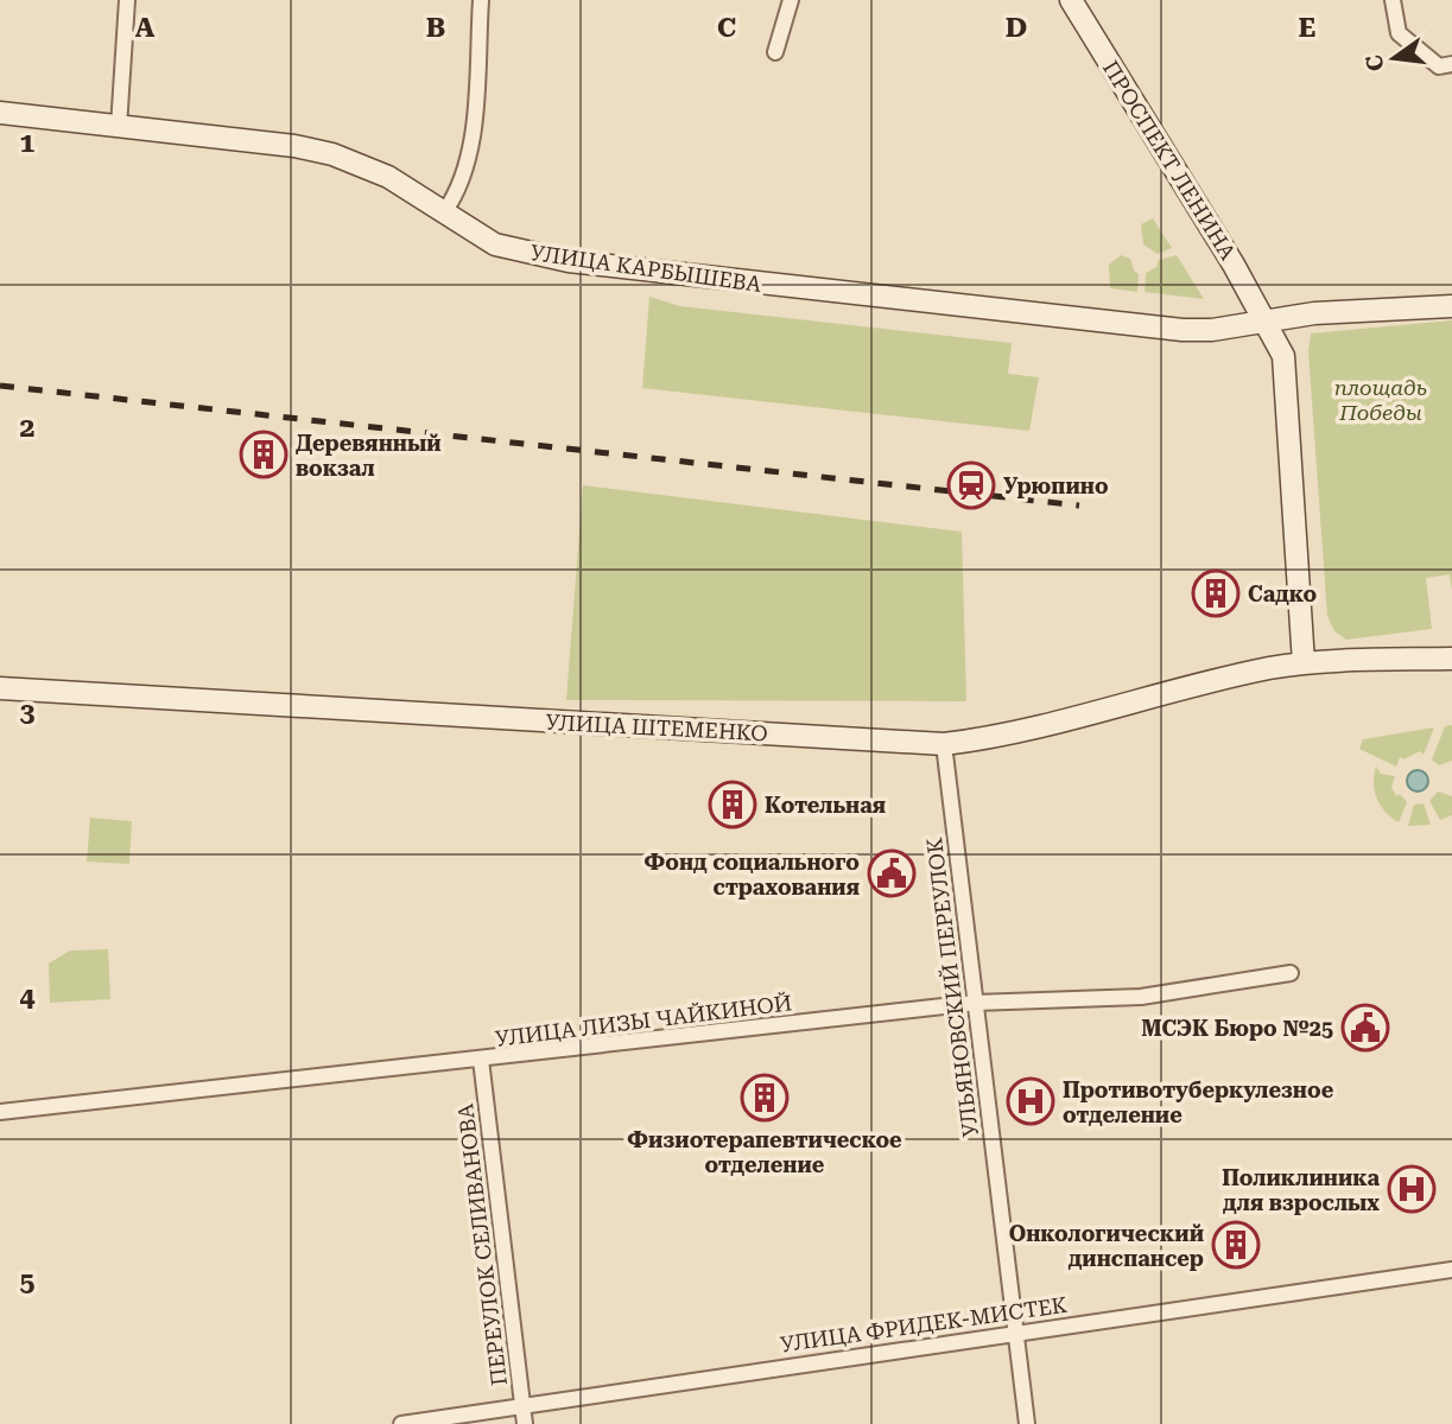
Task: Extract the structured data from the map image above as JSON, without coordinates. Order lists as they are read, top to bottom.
{
  "streets": {
    "main road": ["ПРОСПЕКТ ЛЕНИНА", "УЛИЦА КАРБЫШЕВА", "УЛИЦА ШТЕМЕНКО"],
    "street": [
      "УЛЬЯНОВСКИЙ ПЕРЕУЛОК",
      "УЛИЦА ЛИЗЫ ЧАЙКИНОЙ",
      "ПЕРЕУЛОК СЕЛИВАНОВА",
      "УЛИЦА ФРИДЕК-МИСТЕК"
    ]
  },
  "crossings": [
    ["ПРОСПЕКТ ЛЕНИНА", "УЛИЦА КАРБЫШЕВА"],
    ["УЛИЦА ШТЕМЕНКО", "УЛЬЯНОВСКИЙ ПЕРЕУЛОК"],
    ["УЛЬЯНОВСКИЙ ПЕРЕУЛОК", "УЛИЦА ЛИЗЫ ЧАЙКИНОЙ"],
    ["УЛЬЯНОВСКИЙ ПЕРЕУЛОК", "УЛИЦА ФРИДЕК-МИСТЕК"],
    ["УЛИЦА ЛИЗЫ ЧАЙКИНОЙ", "ПЕРЕУЛОК СЕЛИВАНОВА"],
    ["ПЕРЕУЛОК СЕЛИВАНОВА", "УЛИЦА ФРИДЕК-МИСТЕК"]
  ],
  "parks": ["площадь Победы"],
  "places": {
    "building": [
      "Деревянный вокзал",
      "Садко",
      "Котельная",
      "Физиотерапевтическое отделение",
      "Онкологический динспансер"
    ],
    "station": ["Урюпино"],
    "public building": ["Фонд социального страхования", "МСЭК Бюро №25"],
    "hospital": ["Противотуберкулезное отделение", "Поликлиника для взрослых"]
  },
  "north": "left",
  "grid": {
    "columns": [
      "A",
      "B",
      "C",
      "D",
      "E"
    ],
    "rows": [
      "1",
      "2",
      "3",
      "4",
      "5"
    ]
  }
}
